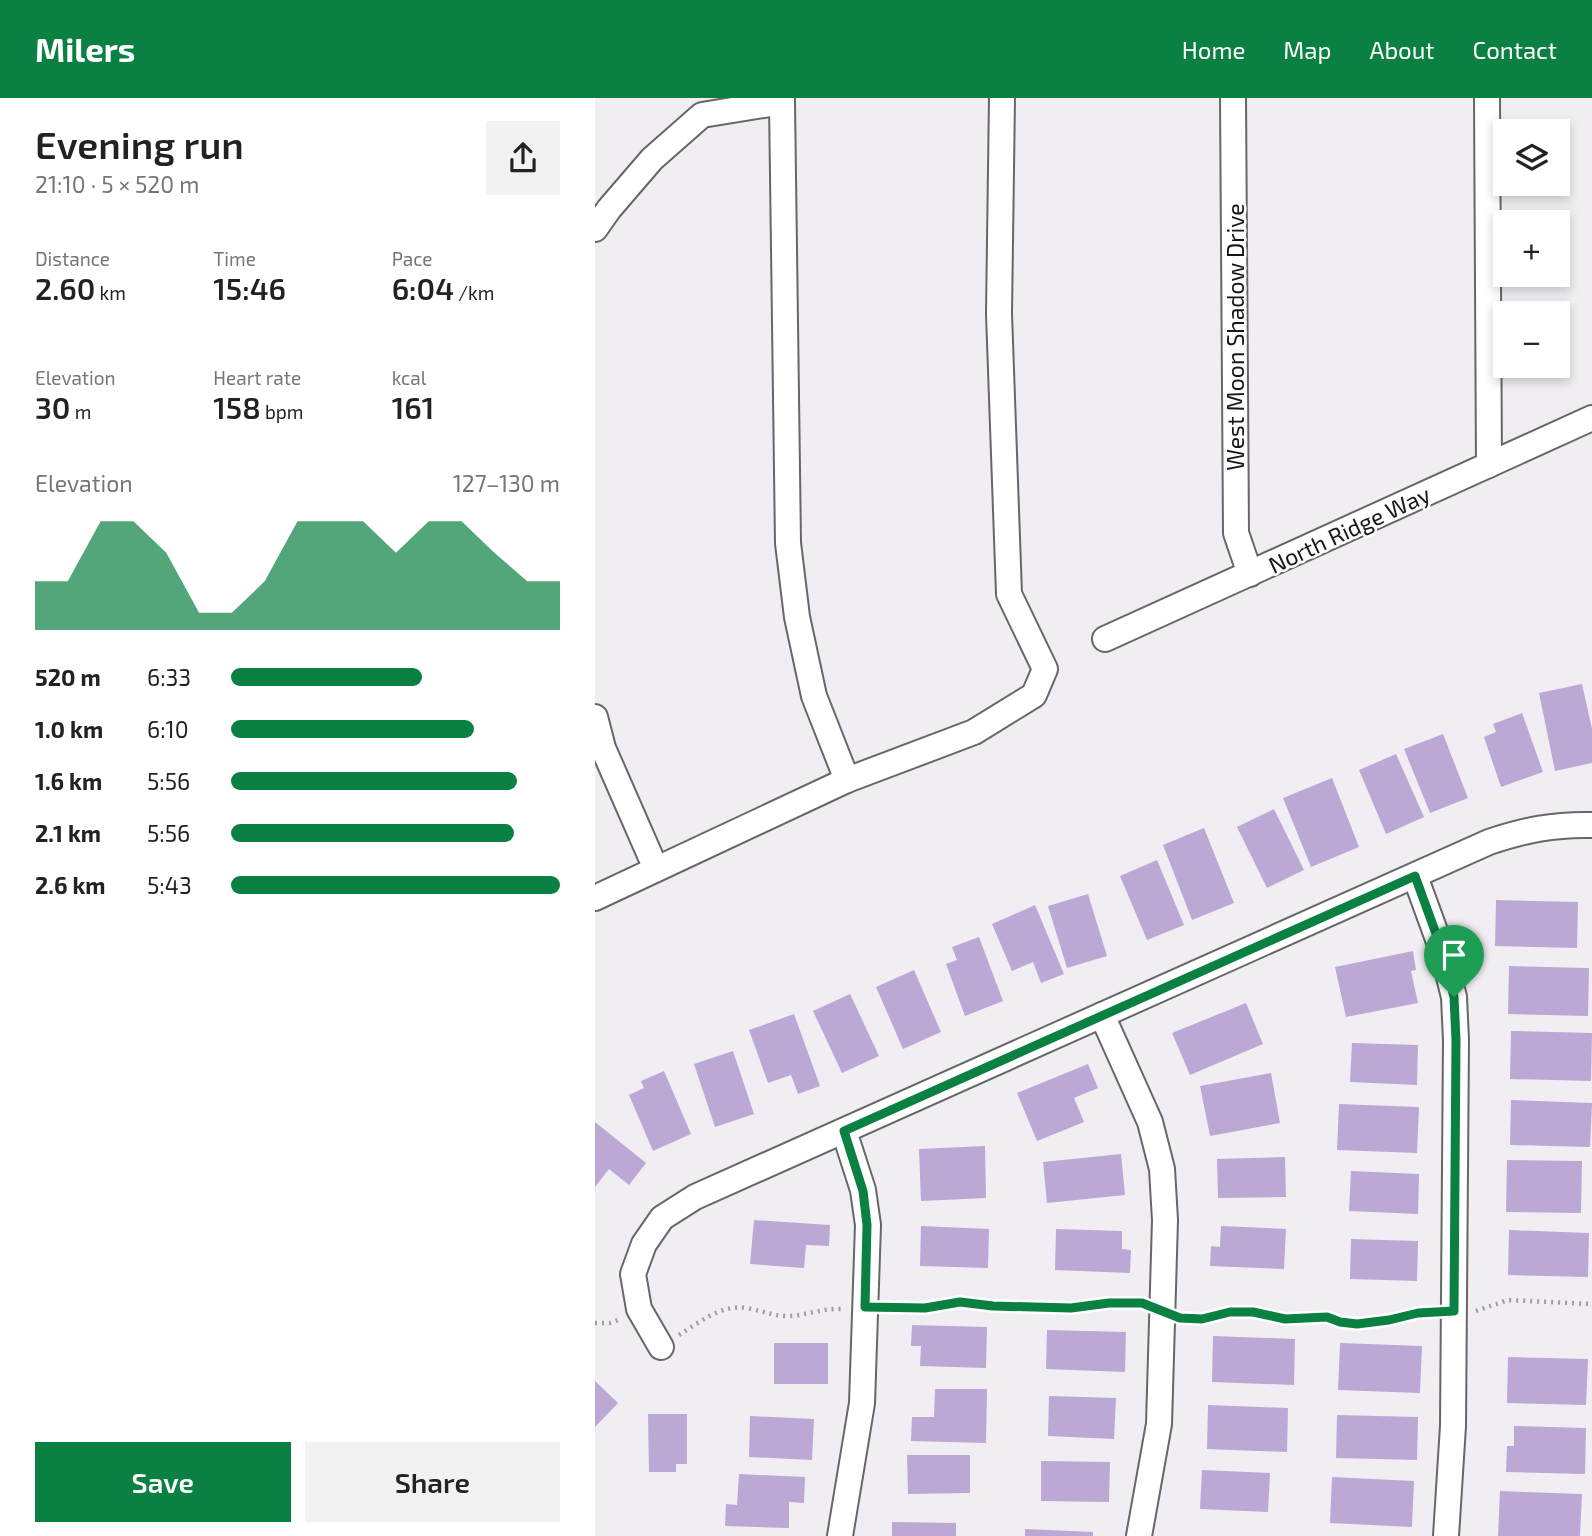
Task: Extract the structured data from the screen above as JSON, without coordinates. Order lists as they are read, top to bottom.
{
  "streets": {
    "street": ["West Moon Shadow Drive", "North Ridge Way"]
  },
  "crossings": [
    ["West Moon Shadow Drive", "North Ridge Way"]
  ],
  "page": {
    "header": "Milers",
    "nav": [
      "Home",
      "Map",
      "About",
      "Contact"
    ],
    "heading": ["Evening run", "21:10 · 5 × 520 m"],
    "map_buttons": ["+", "−"],
    "stats": [
      ["Distance", "2.60 km"],
      ["Time", "15:46"],
      ["Pace", "6:04 /km"],
      ["Elevation", "30 m"],
      ["Heart rate", "158 bpm"],
      ["kcal", "161"]
    ],
    "chart": ["Elevation", "127–130 m"],
    "list": [
      {
        "name": "520 m",
        "note": "6:33"
      },
      {
        "name": "1.0 km",
        "note": "6:10"
      },
      {
        "name": "1.6 km",
        "note": "5:56"
      },
      {
        "name": "2.1 km",
        "note": "5:56"
      },
      {
        "name": "2.6 km",
        "note": "5:43"
      }
    ],
    "buttons": ["Save", "Share"]
  }
}
